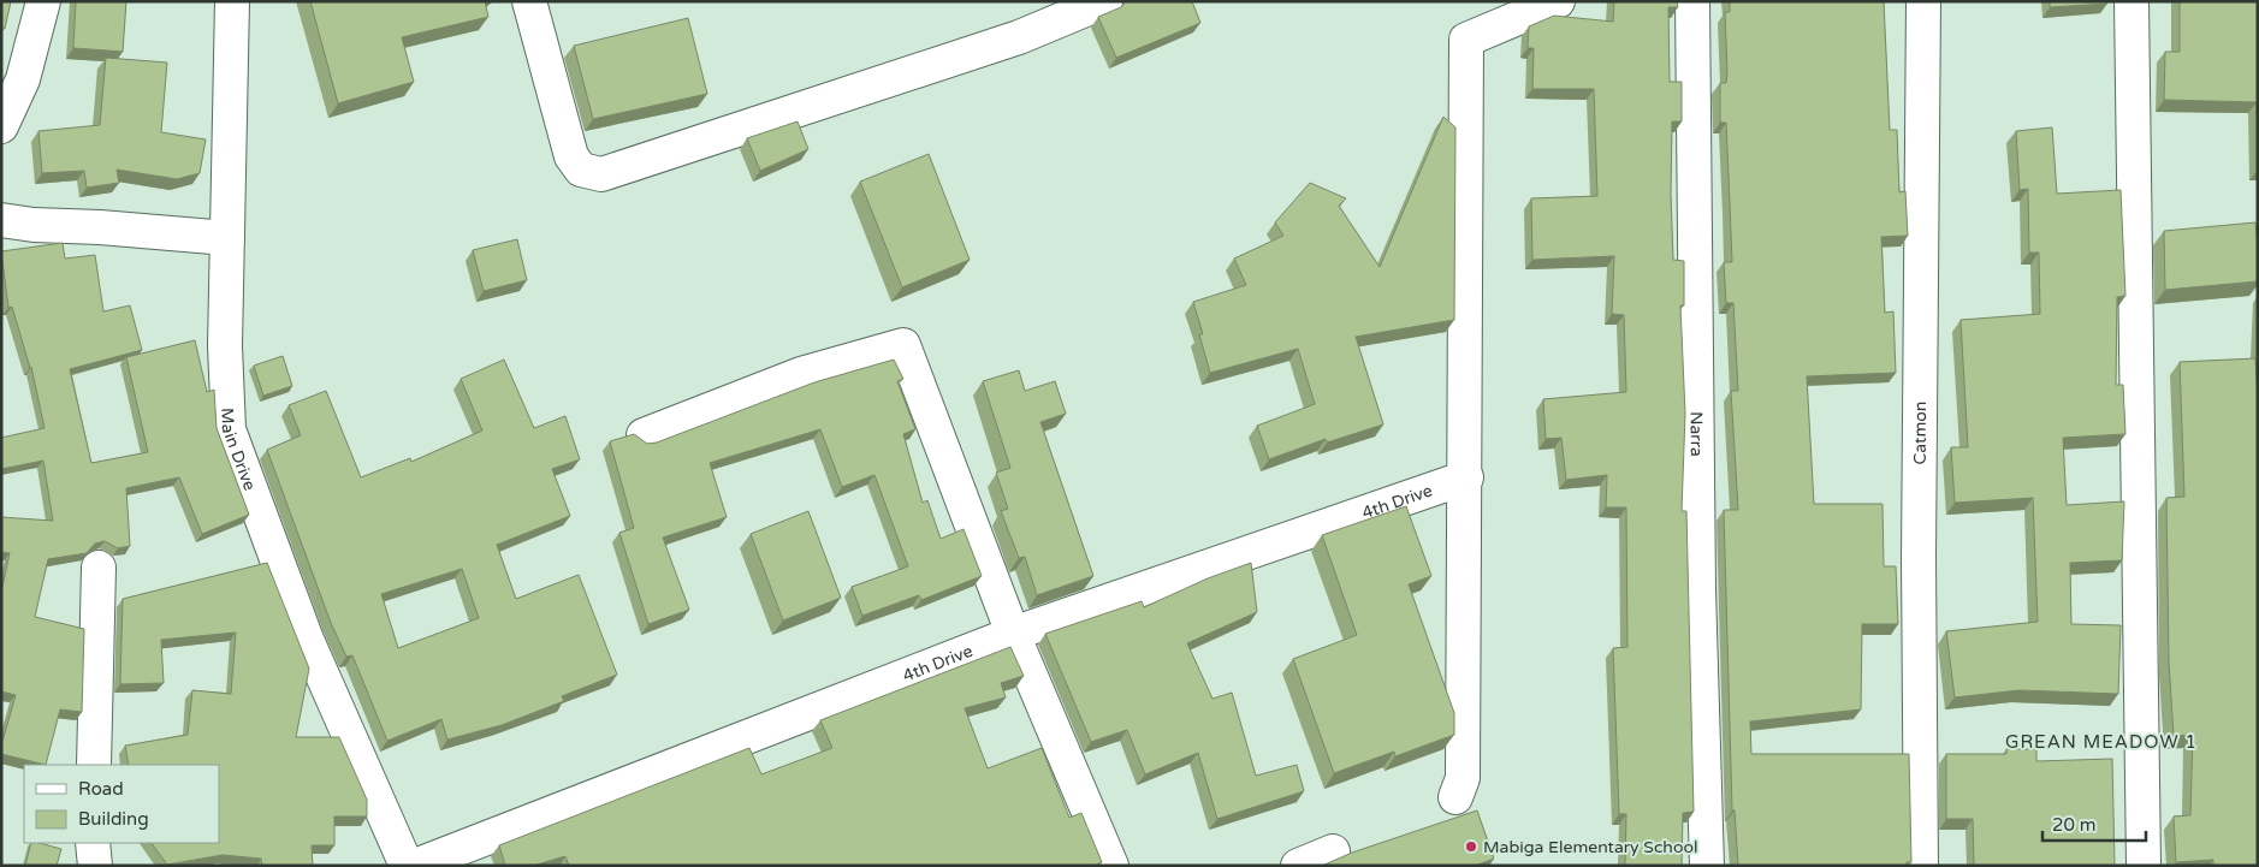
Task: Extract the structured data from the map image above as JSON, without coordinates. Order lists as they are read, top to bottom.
{
  "streets": {
    "street": [
      "Catmon",
      "Narra",
      "Main Drive",
      "4th Drive"
    ]
  },
  "districts": ["GREAN MEADOW 1"],
  "places": ["Mabiga Elementary School"],
  "legend": ["Road", "Building"],
  "scale_bar": "20 m"
}
